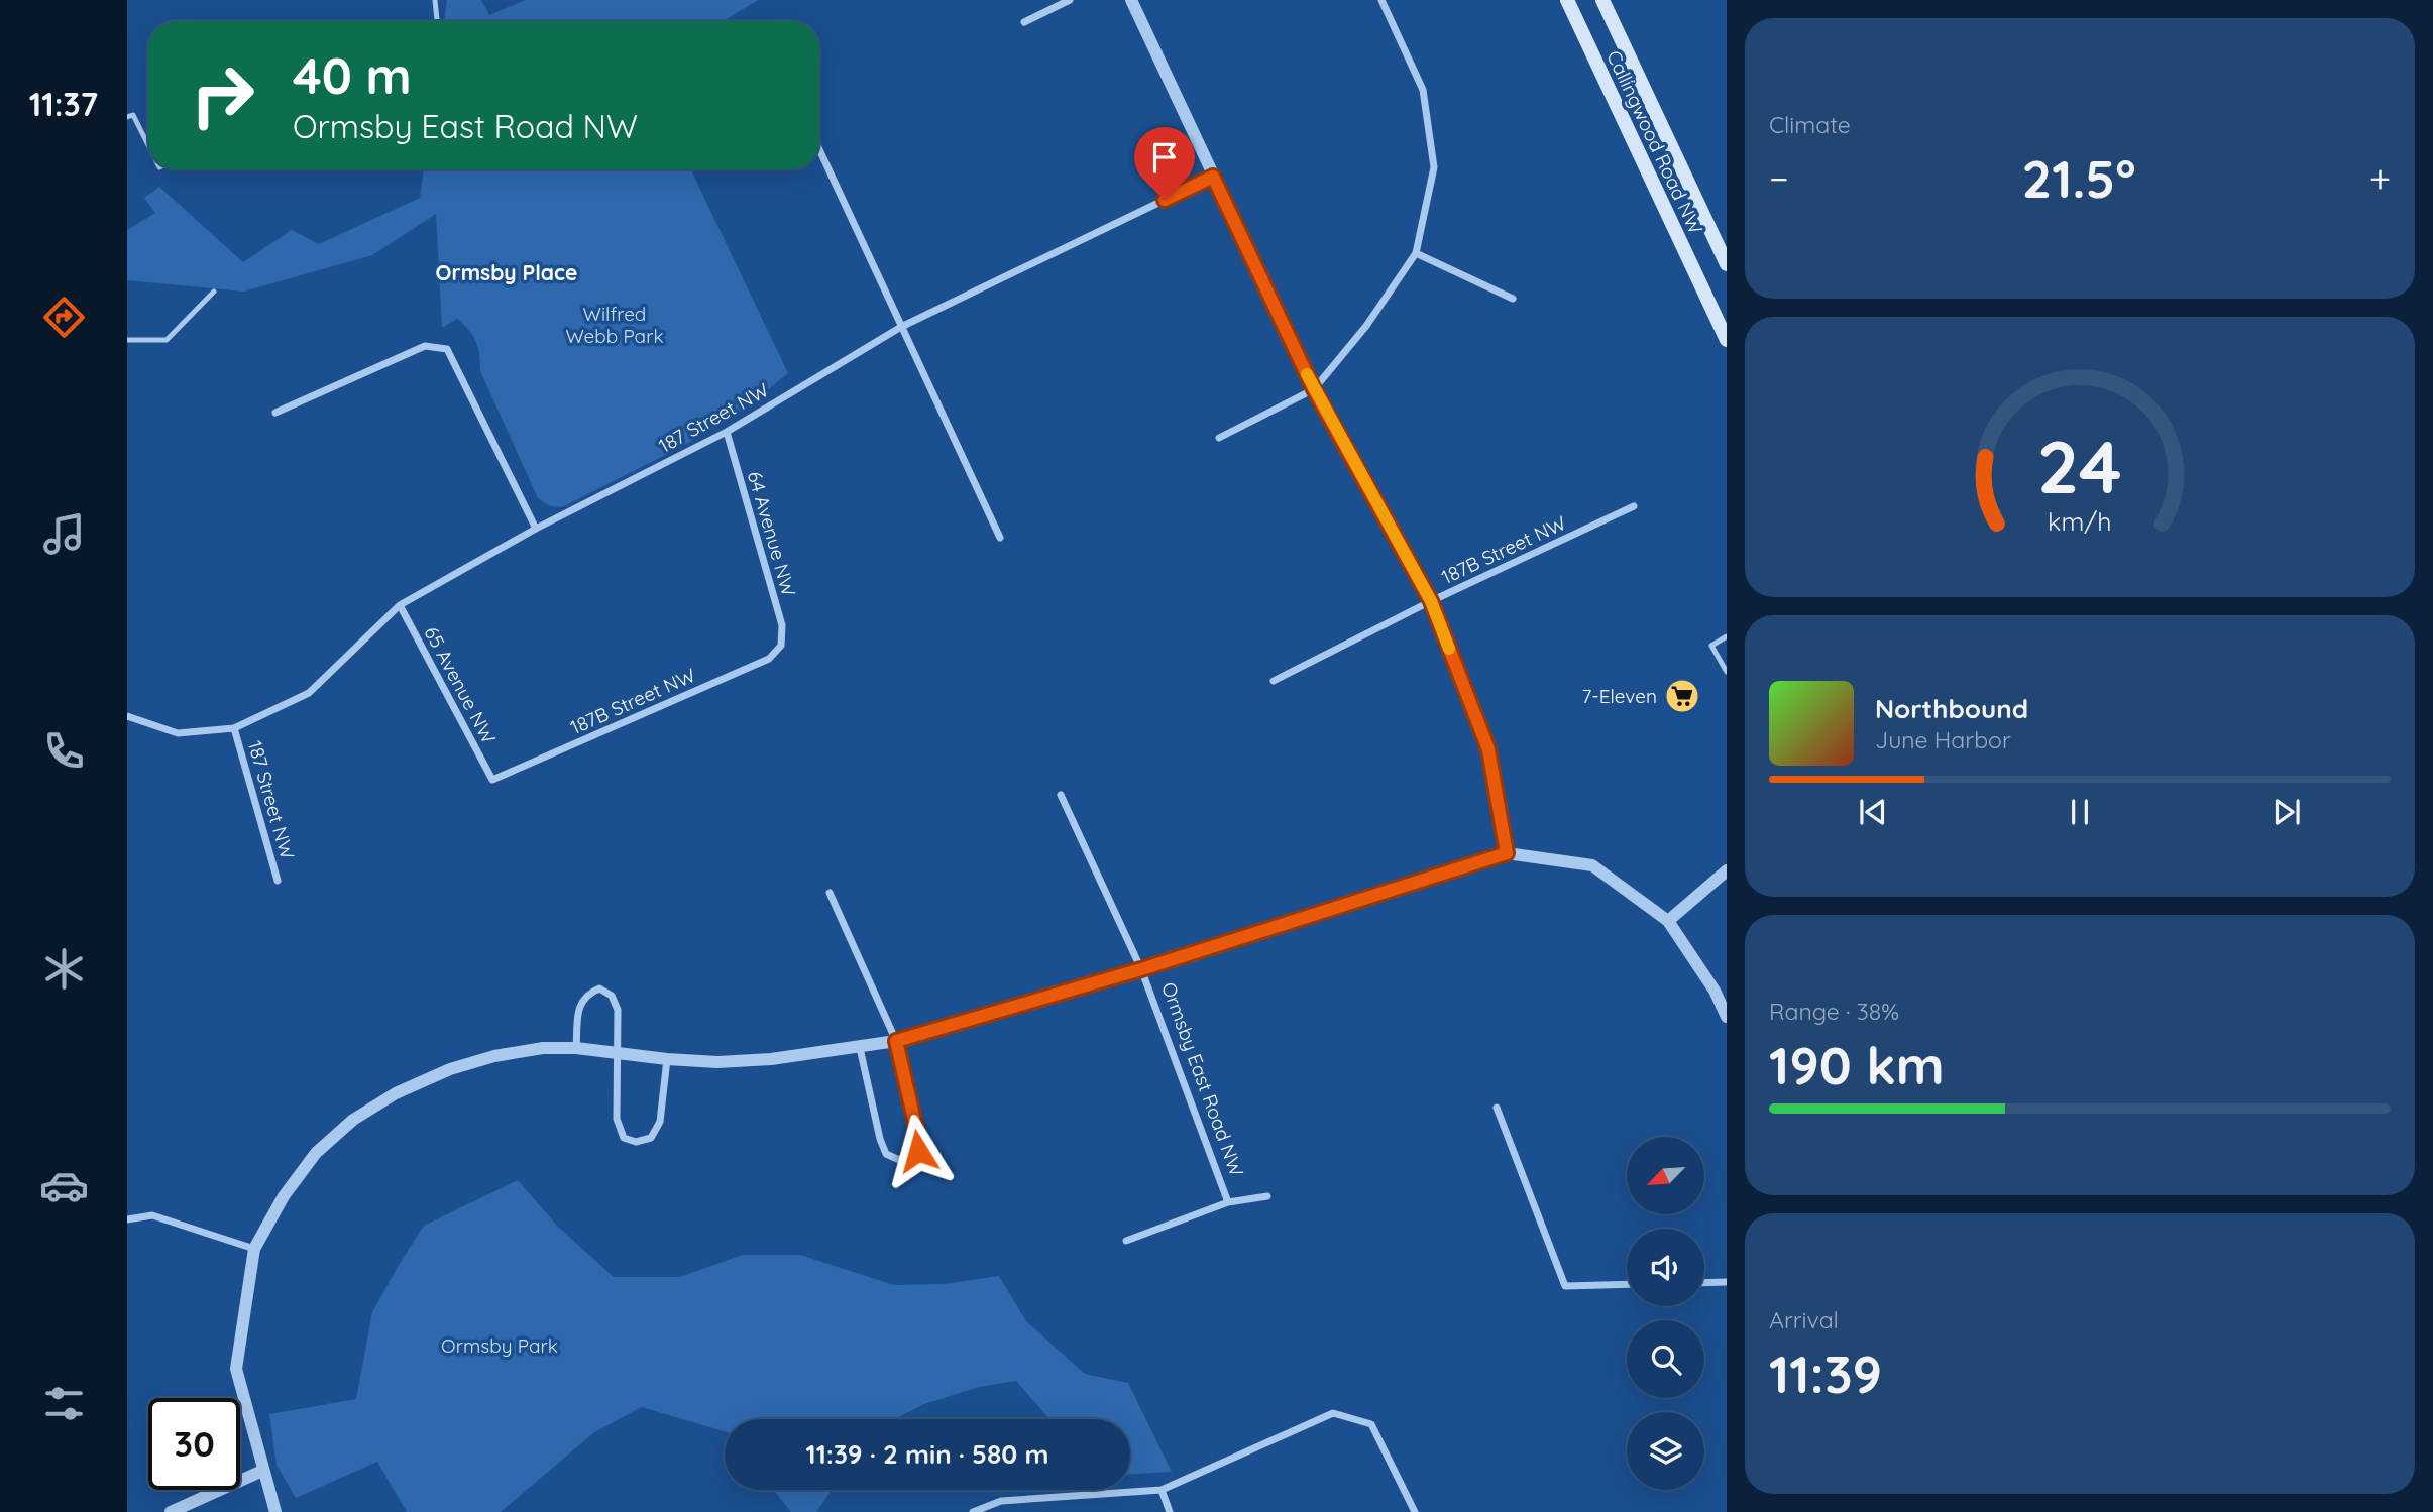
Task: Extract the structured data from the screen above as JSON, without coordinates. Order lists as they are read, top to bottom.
{
  "streets": {
    "main road": ["Callingwood Road NW"],
    "street": [
      "187 Street NW",
      "64 Avenue NW",
      "187B Street NW",
      "65 Avenue NW",
      "Ormsby East Road NW"
    ]
  },
  "crossings": [
    ["187 Street NW", "64 Avenue NW"],
    ["187 Street NW", "65 Avenue NW"],
    ["64 Avenue NW", "187B Street NW"],
    ["187B Street NW", "65 Avenue NW"]
  ],
  "districts": ["Ormsby Place"],
  "parks": ["Wilfred Webb Park", "Ormsby Park"],
  "places": {
    "supermarket": ["7-Eleven"]
  },
  "north": "bottom left",
  "page": {
    "tabs": "11:37",
    "tile": [
      "Climate",
      ["Range · 38%", "190 km"],
      ["Arrival", "11:39"]
    ],
    "turn": ["40 m", "Ormsby East Road NW"],
    "heat": ["−", "21.5°", "+"],
    "song": ["Northbound", "June Harbor"],
    "limit": "30",
    "trip": "11:39 · 2 min · 580 m",
    "gauge": ["24", "km/h"]
  }
}
